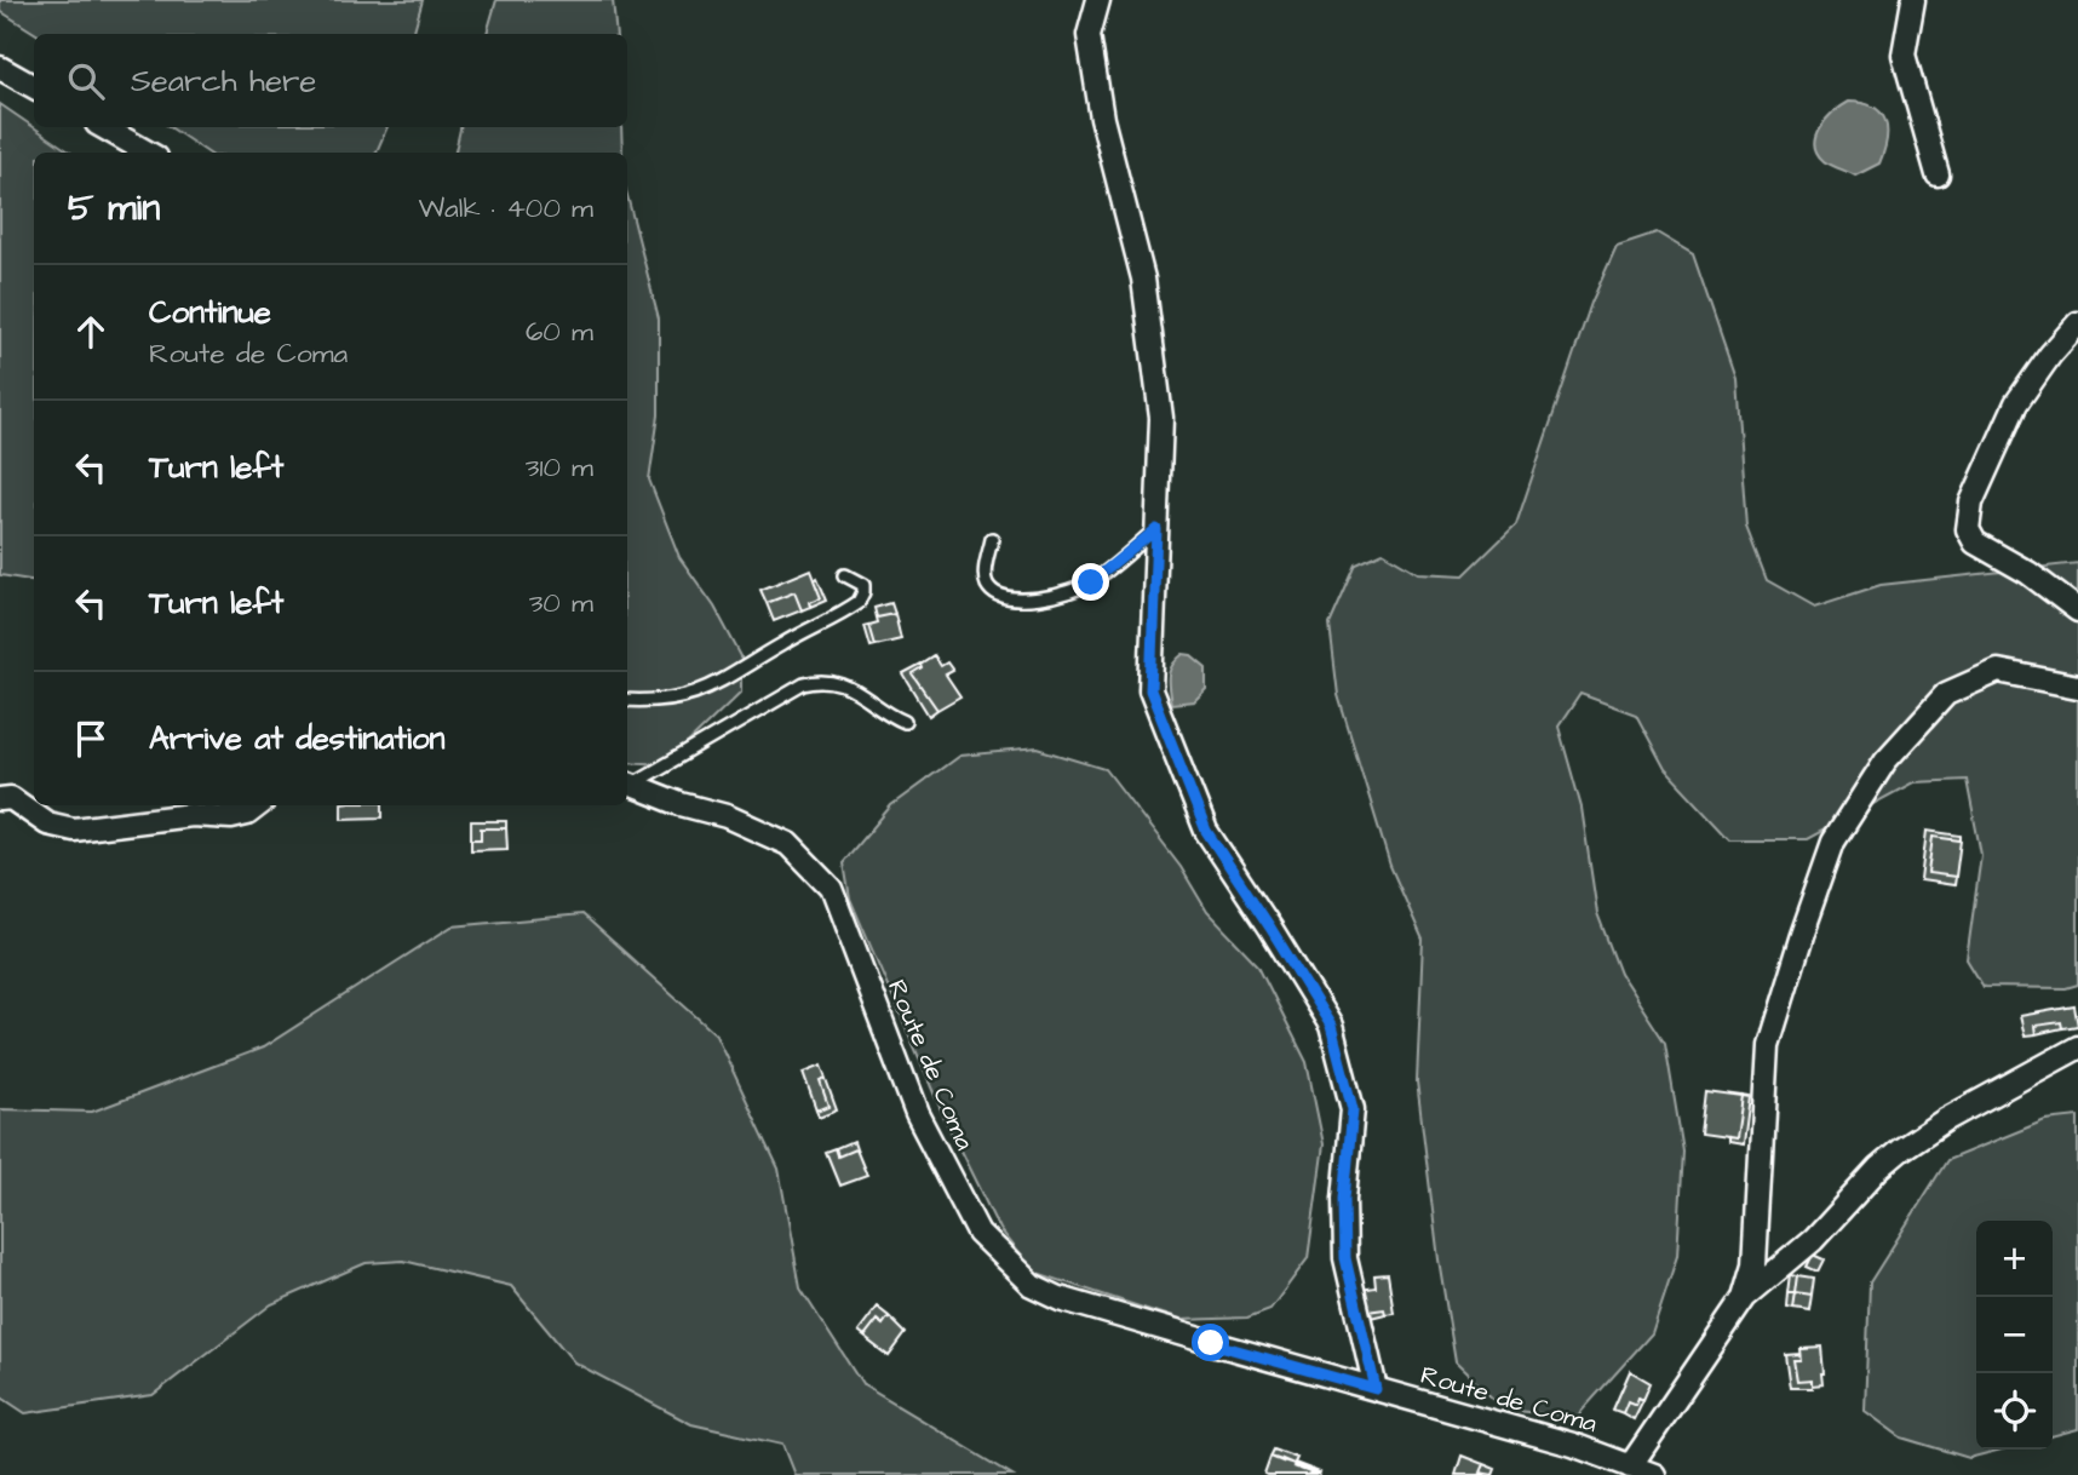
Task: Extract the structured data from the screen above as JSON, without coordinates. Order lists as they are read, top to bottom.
{
  "streets": {
    "street": ["Route de Coma"]
  },
  "page": {
    "search": "Search here",
    "heading": ["5 min", "Walk · 400 m"],
    "list": [
      ["Continue", "Route de Coma", "60 m"],
      ["Turn left", "310 m"],
      ["Turn left", "30 m"],
      "Arrive at destination"
    ],
    "map_buttons": ["+", "−"]
  }
}
